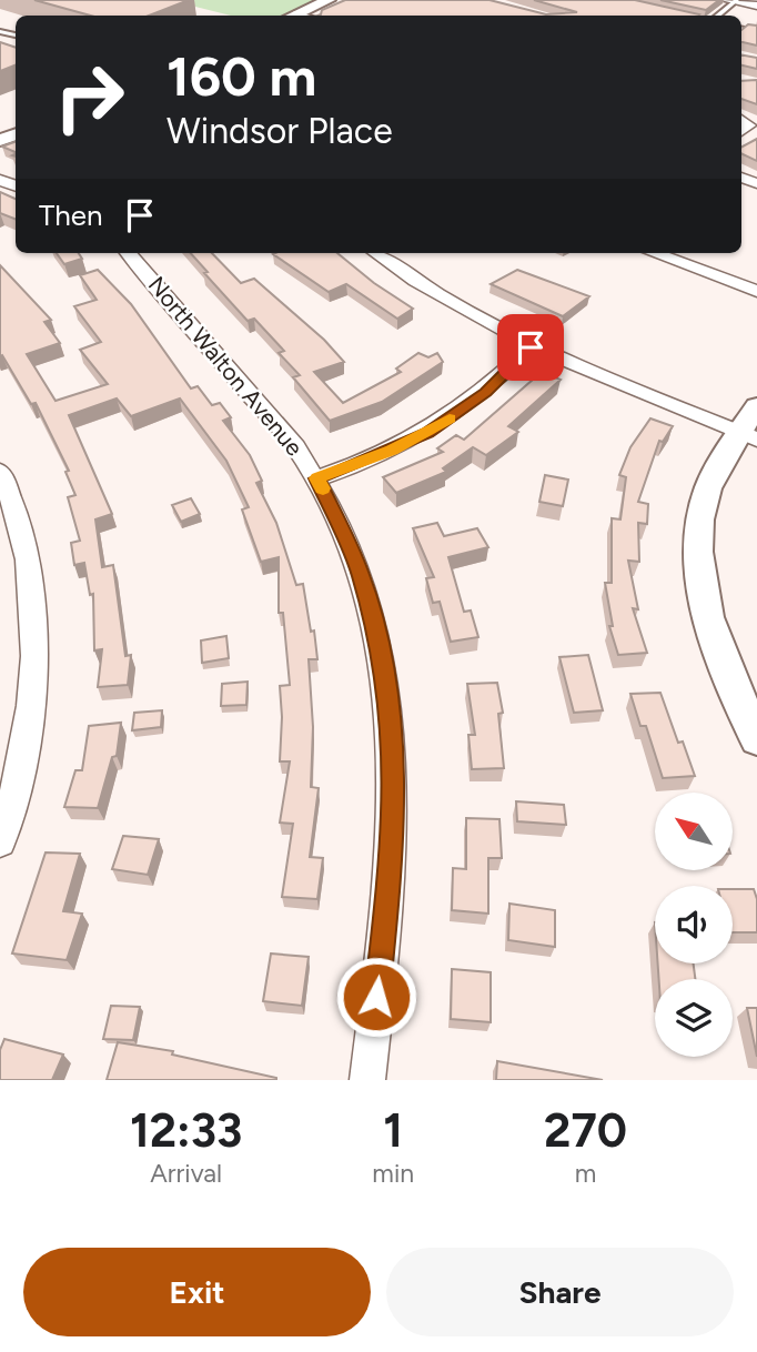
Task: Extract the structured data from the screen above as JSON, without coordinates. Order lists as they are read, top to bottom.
{
  "streets": {
    "street": ["North Walton Avenue"]
  },
  "north": "top left",
  "page": {
    "turn": ["160 m", "Windsor Place"],
    "then": "Then",
    "eta": [
      "12:33",
      "Arrival",
      "1",
      "min",
      "270",
      "m"
    ],
    "buttons": ["Exit", "Share"]
  }
}
